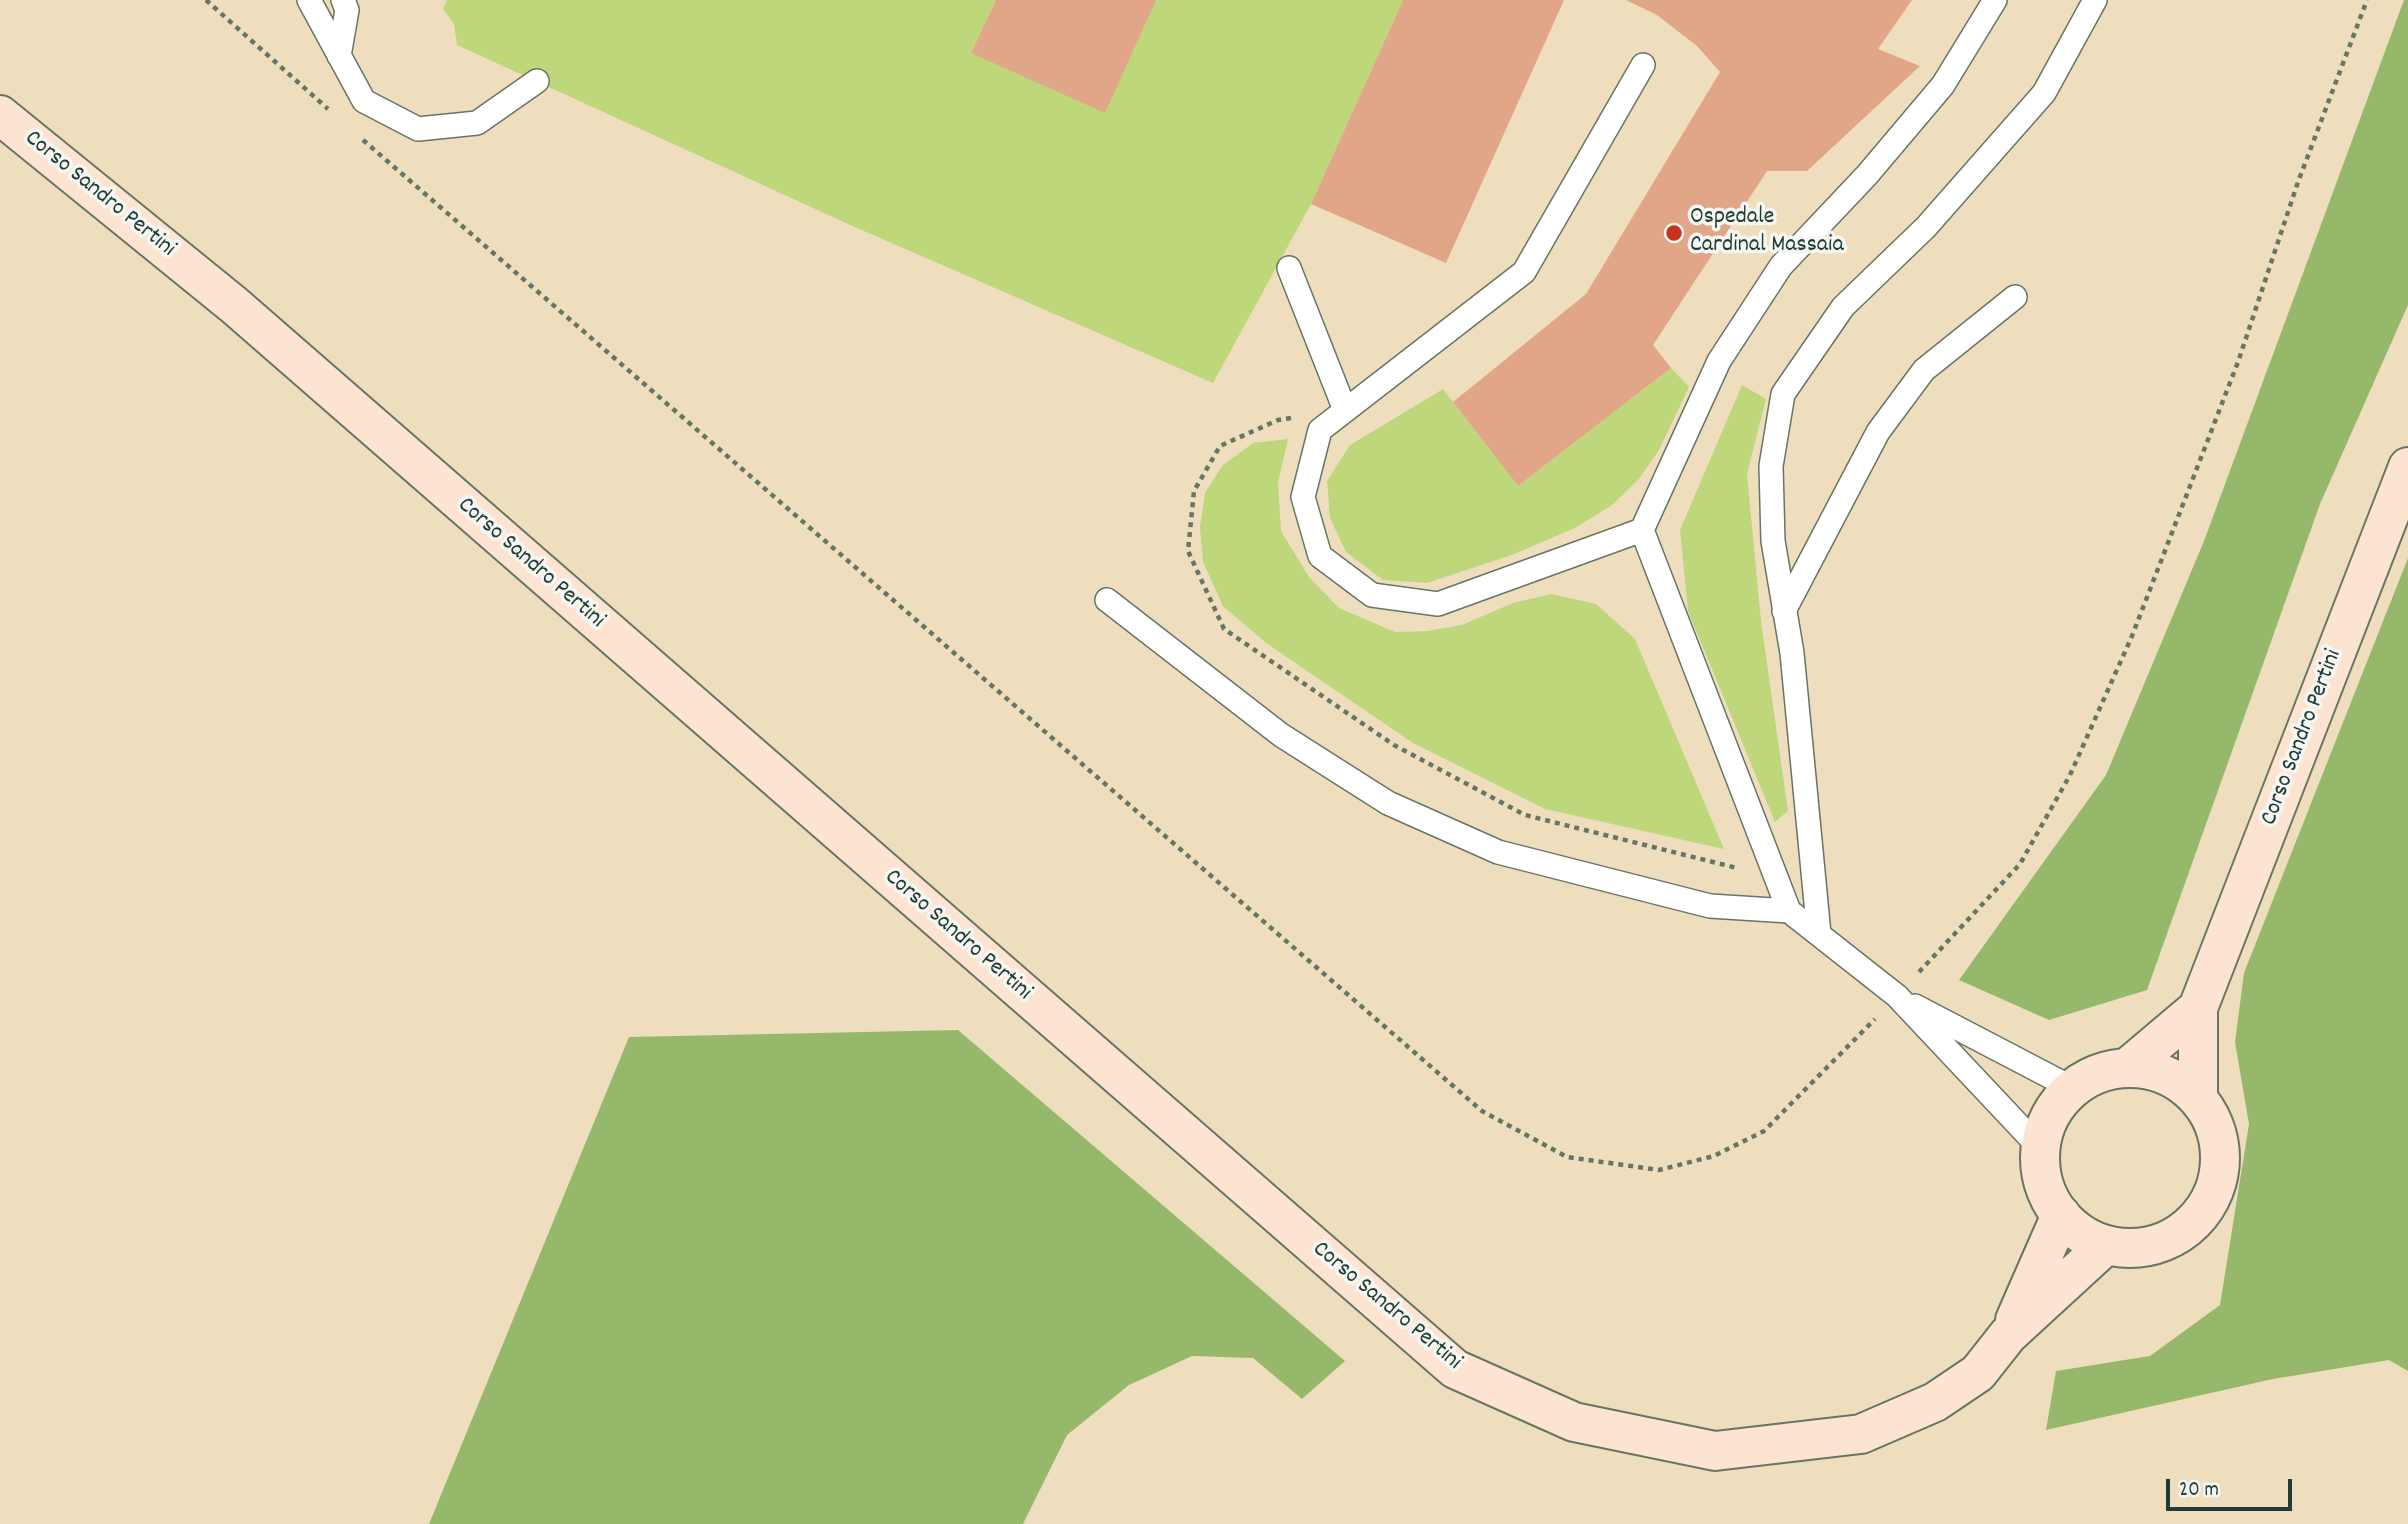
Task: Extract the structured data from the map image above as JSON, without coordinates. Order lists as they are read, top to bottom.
{
  "streets": {
    "street": ["Corso Sandro Pertini"]
  },
  "places": ["Ospedale Cardinal Massaia"],
  "scale_bar": "20 m"
}
